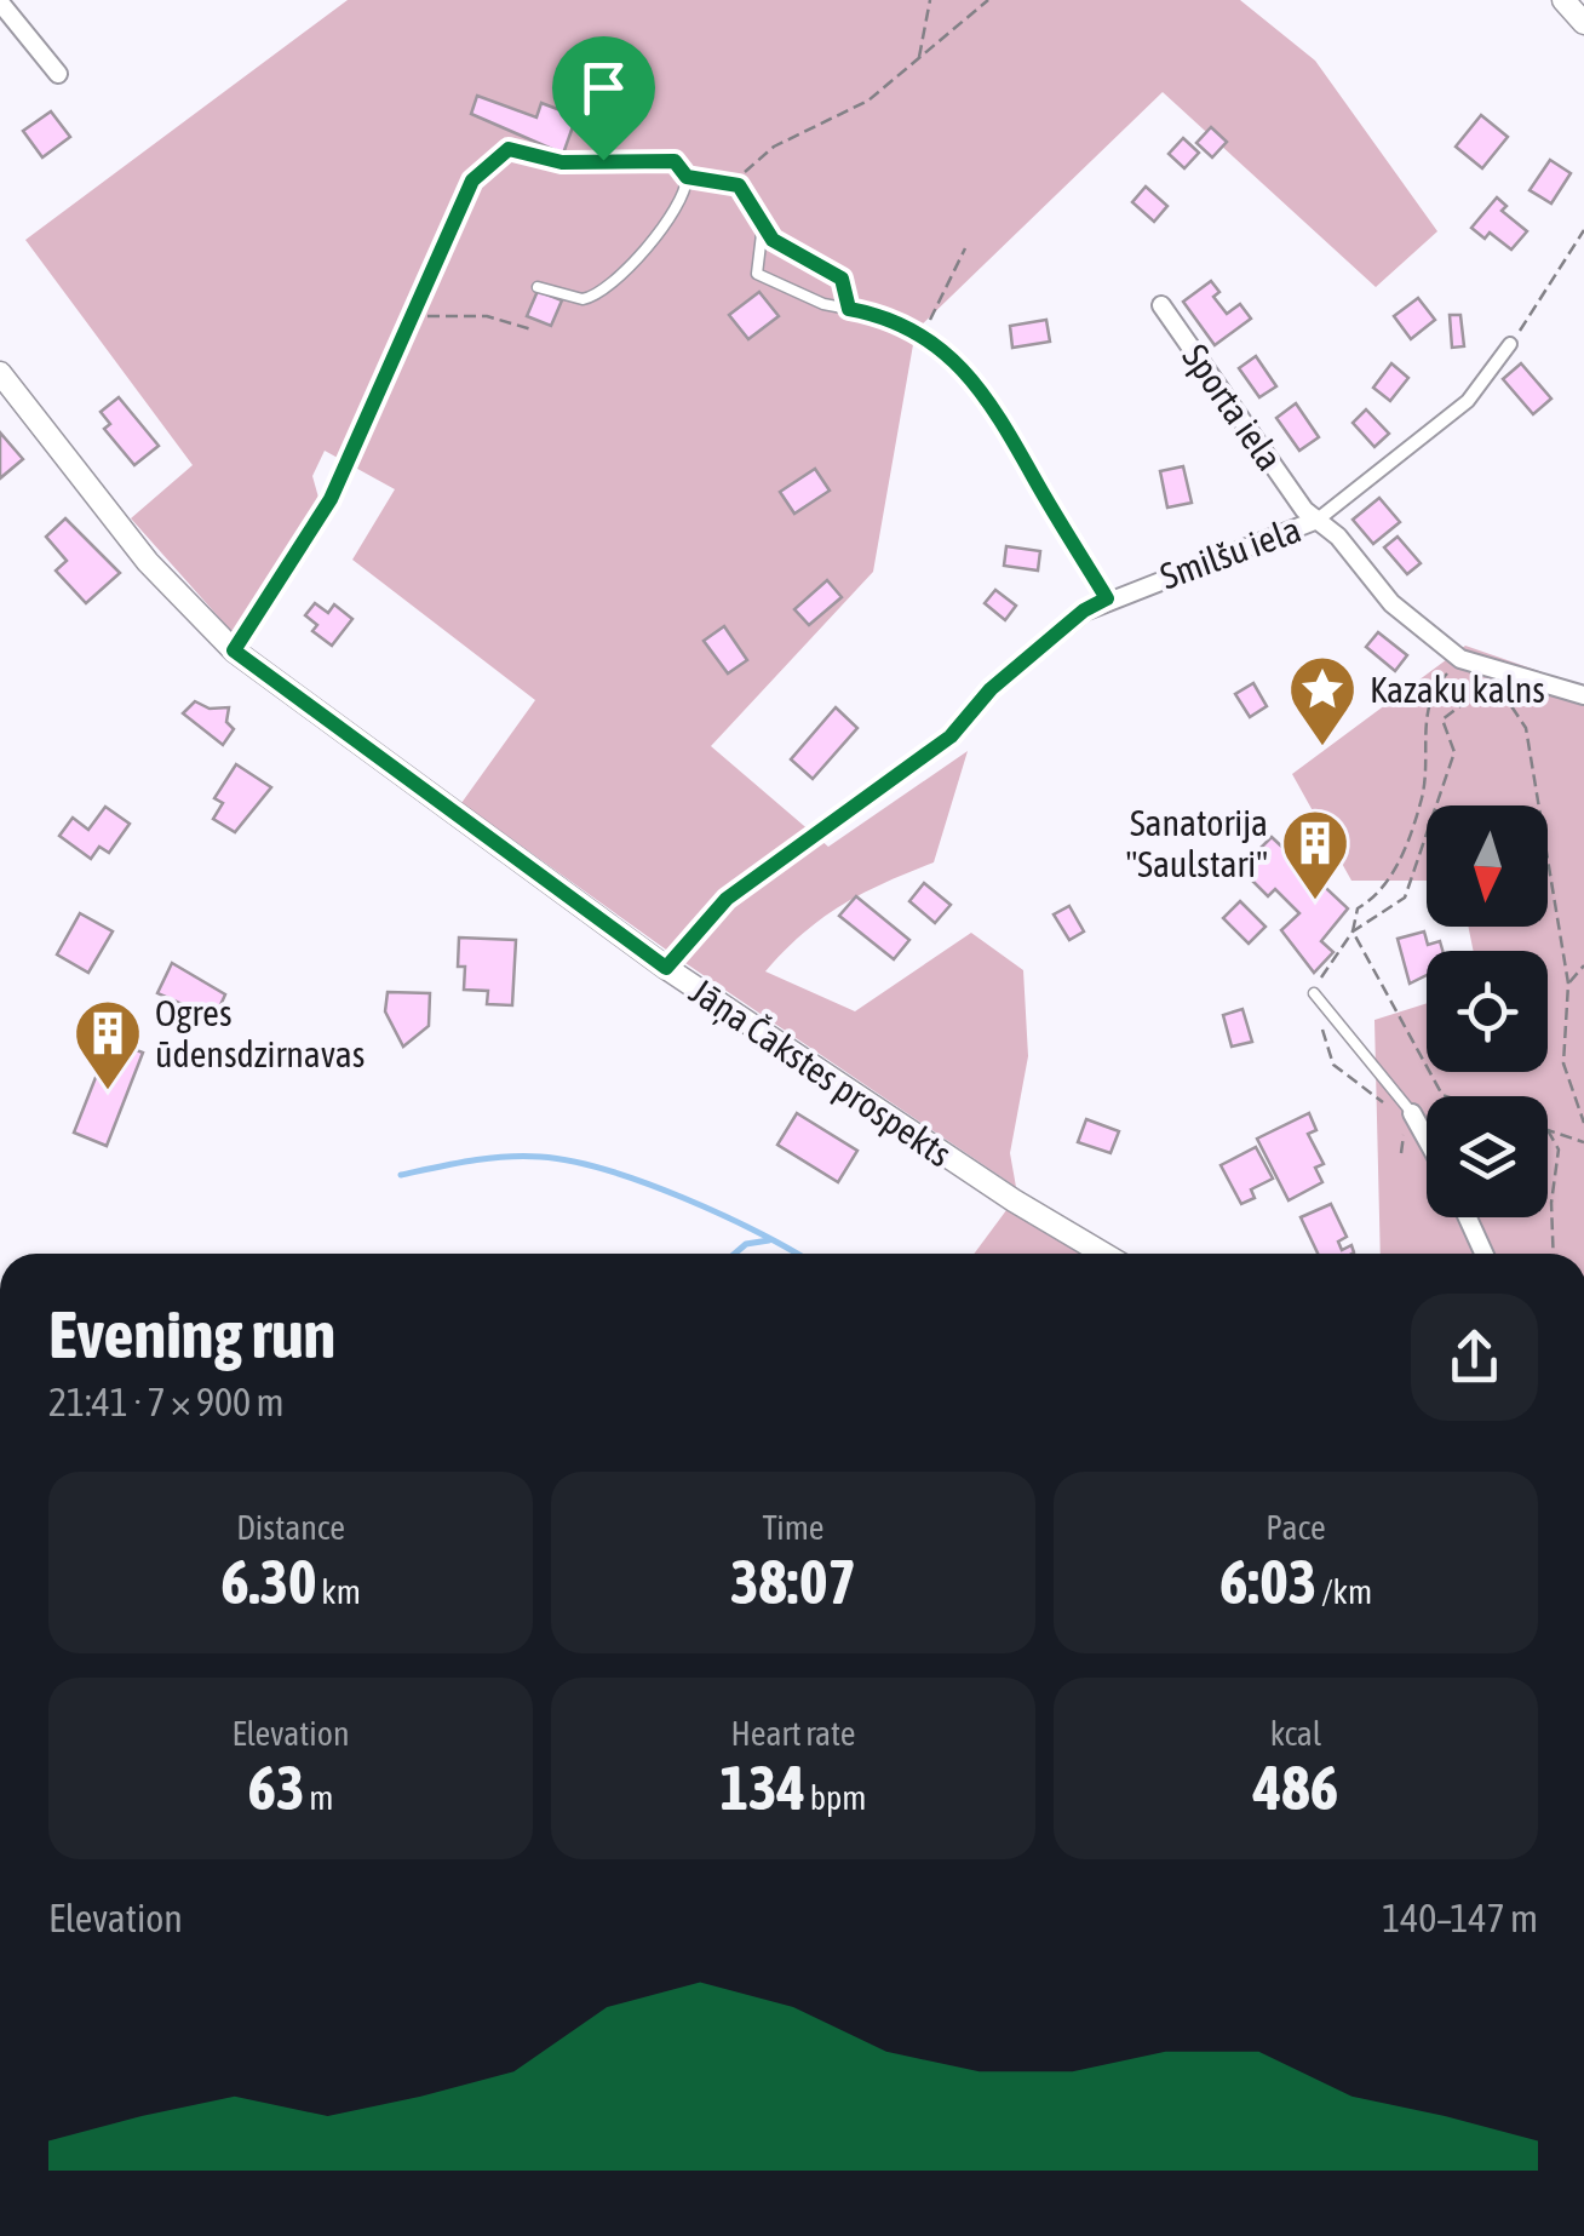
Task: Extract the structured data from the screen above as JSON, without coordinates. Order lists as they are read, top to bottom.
{
  "streets": {
    "street": ["Sporta iela", "Smilšu iela", "Jāņa Čakstes prospekts"]
  },
  "crossings": [
    ["Sporta iela", "Smilšu iela"],
    ["Smilšu iela", "Jāņa Čakstes prospekts"]
  ],
  "places": {
    "place": ["Kazaku kalns"],
    "building": ["Sanatorija \"Saulstari\"", "Ogres ūdensdzirnavas"]
  },
  "north": "bottom",
  "page": {
    "heading": ["Evening run", "21:41 · 7 × 900 m"],
    "stats": [
      ["Distance", "6.30 km"],
      ["Time", "38:07"],
      ["Pace", "6:03 /km"],
      ["Elevation", "63 m"],
      ["Heart rate", "134 bpm"],
      ["kcal", "486"]
    ],
    "chart": ["Elevation", "140–147 m"]
  }
}
